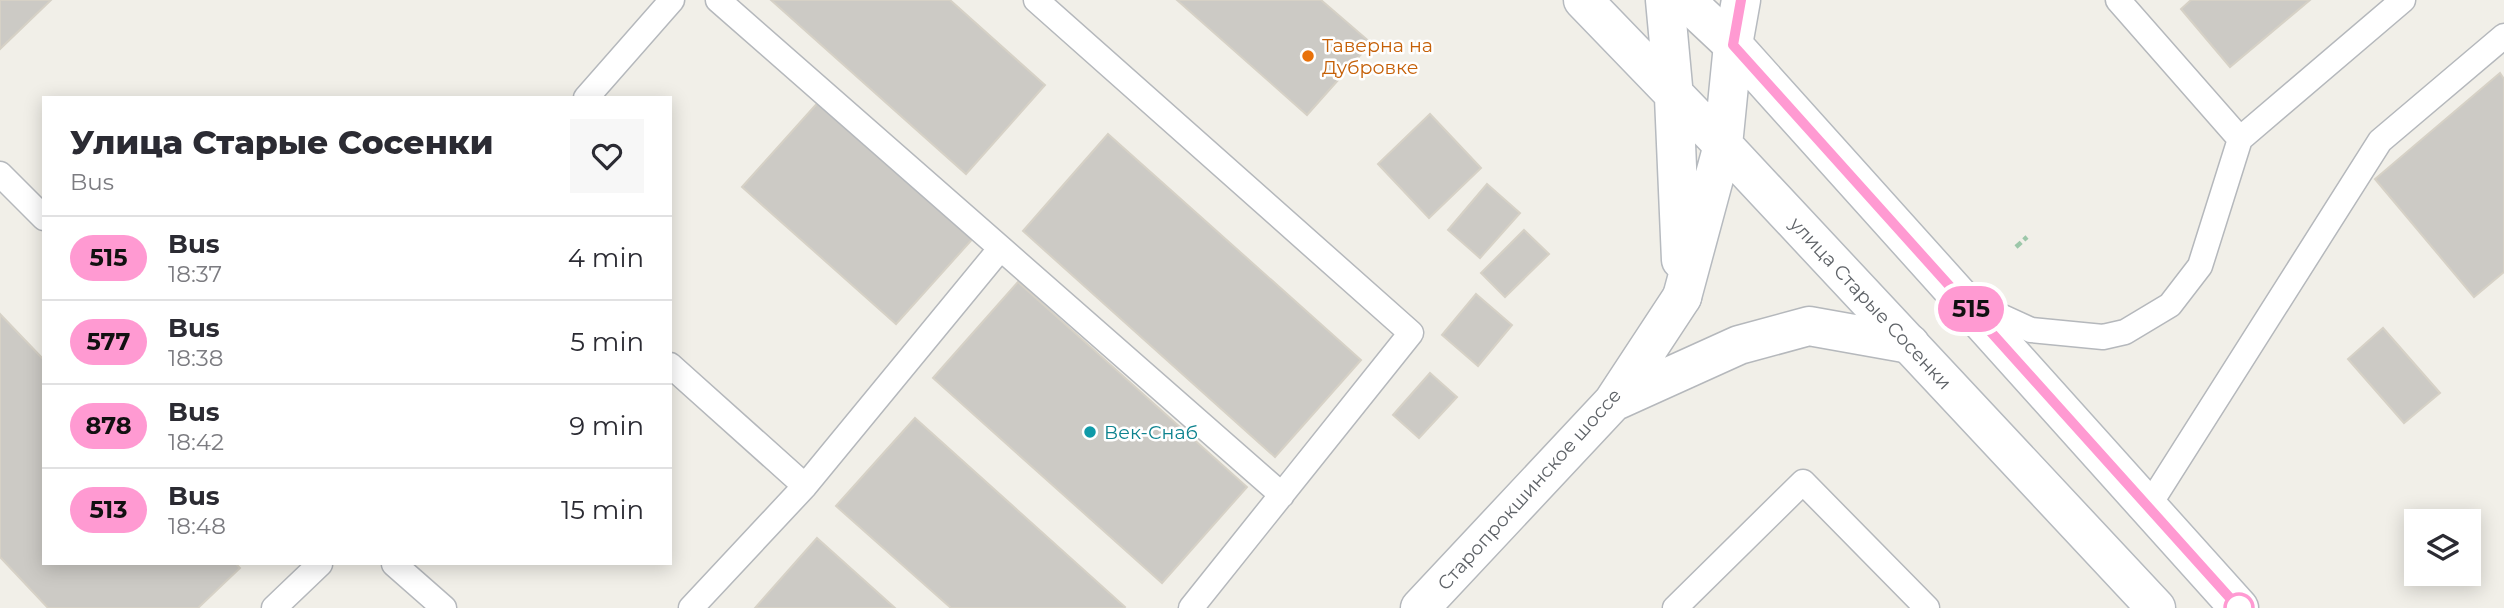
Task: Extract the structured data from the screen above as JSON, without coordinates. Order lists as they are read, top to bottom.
{
  "streets": {
    "main road": ["улица Старые Сосенки", "Старопрокшинское шоссе"]
  },
  "crossings": [
    ["улица Старые Сосенки", "Старопрокшинское шоссе"]
  ],
  "places": ["Таверна на Дубровке", "Век-Снаб"],
  "lines": ["bus line 515"],
  "page": {
    "on_map": "515",
    "heading": ["Улица Старые Сосенки", "Bus"],
    "list": [
      {
        "mark": "515",
        "name": "Bus",
        "note": "18:37",
        "value": "4 min"
      },
      {
        "mark": "577",
        "name": "Bus",
        "note": "18:38",
        "value": "5 min"
      },
      {
        "mark": "878",
        "name": "Bus",
        "note": "18:42",
        "value": "9 min"
      },
      {
        "mark": "513",
        "name": "Bus",
        "note": "18:48",
        "value": "15 min"
      }
    ]
  }
}
